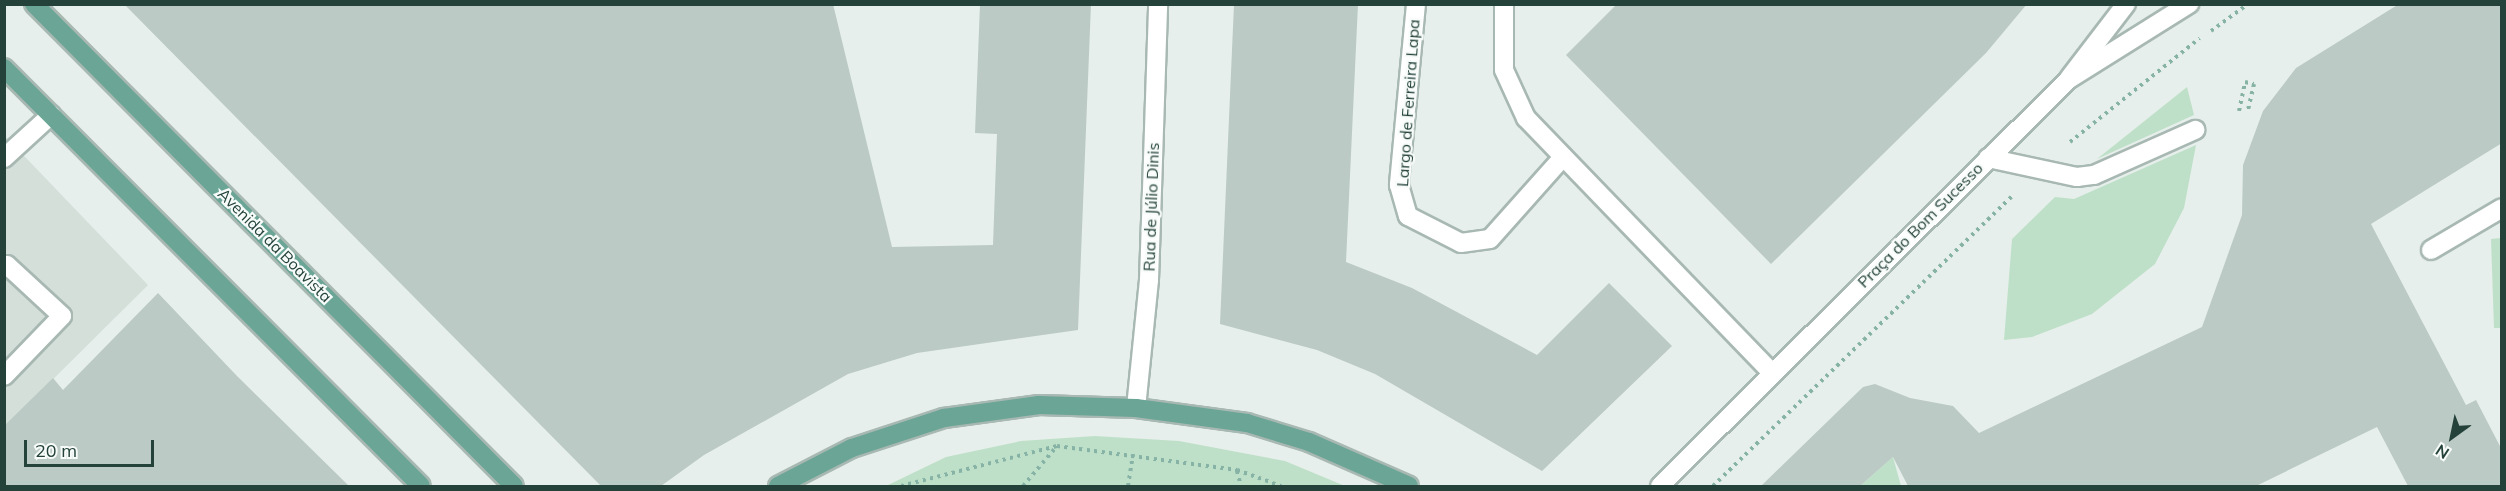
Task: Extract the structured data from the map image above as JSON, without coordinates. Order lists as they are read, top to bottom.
{
  "streets": {
    "main road": [
      "Largo de Ferreira Lapa",
      "Rua de Júlio Dinis",
      "Praça do Bom Sucesso",
      "Avenida da Boavista"
    ]
  },
  "scale_bar": "20 m",
  "north": "bottom left"
}
